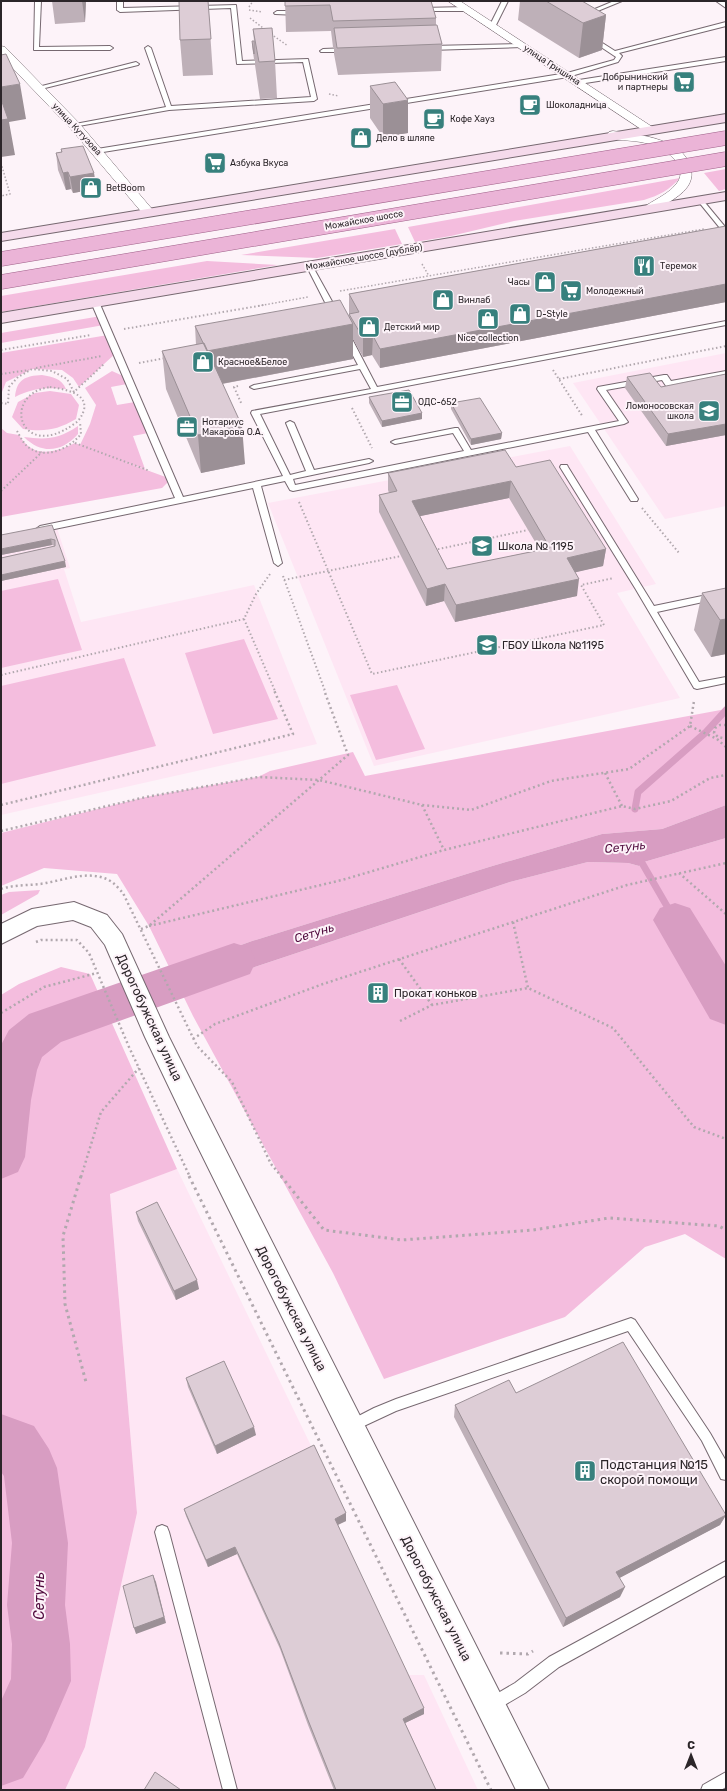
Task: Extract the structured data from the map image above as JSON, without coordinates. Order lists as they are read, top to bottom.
{
  "streets": {
    "main road": ["Можайское шоссе", "Можайское шоссе (дублёр)"],
    "street": ["улица Гришина", "улица Кутузова", "Дорогобужская улица"]
  },
  "water": ["Сетунь"],
  "places": {
    "supermarket": ["Добрынинский и партнеры", "Азбука Вкуса", "Молодежный"],
    "cafe": ["Шоколадница", "Кофе Хауз"],
    "shop": [
      "Дело в шляпе",
      "BetBoom",
      "Часы",
      "Винлаб",
      "D-Style",
      "Nice collection",
      "Детский мир",
      "Красное&Белое"
    ],
    "restaurant": ["Теремок"],
    "office": ["ОДС-652", "Нотариус Макарова О.А."],
    "school or university": ["Ломоносовская школа", "Школа № 1195", "ГБОУ Школа №1195"],
    "building": ["Прокат коньков", "Подстанция №15 скорой помощи"]
  },
  "north": "top"
}
